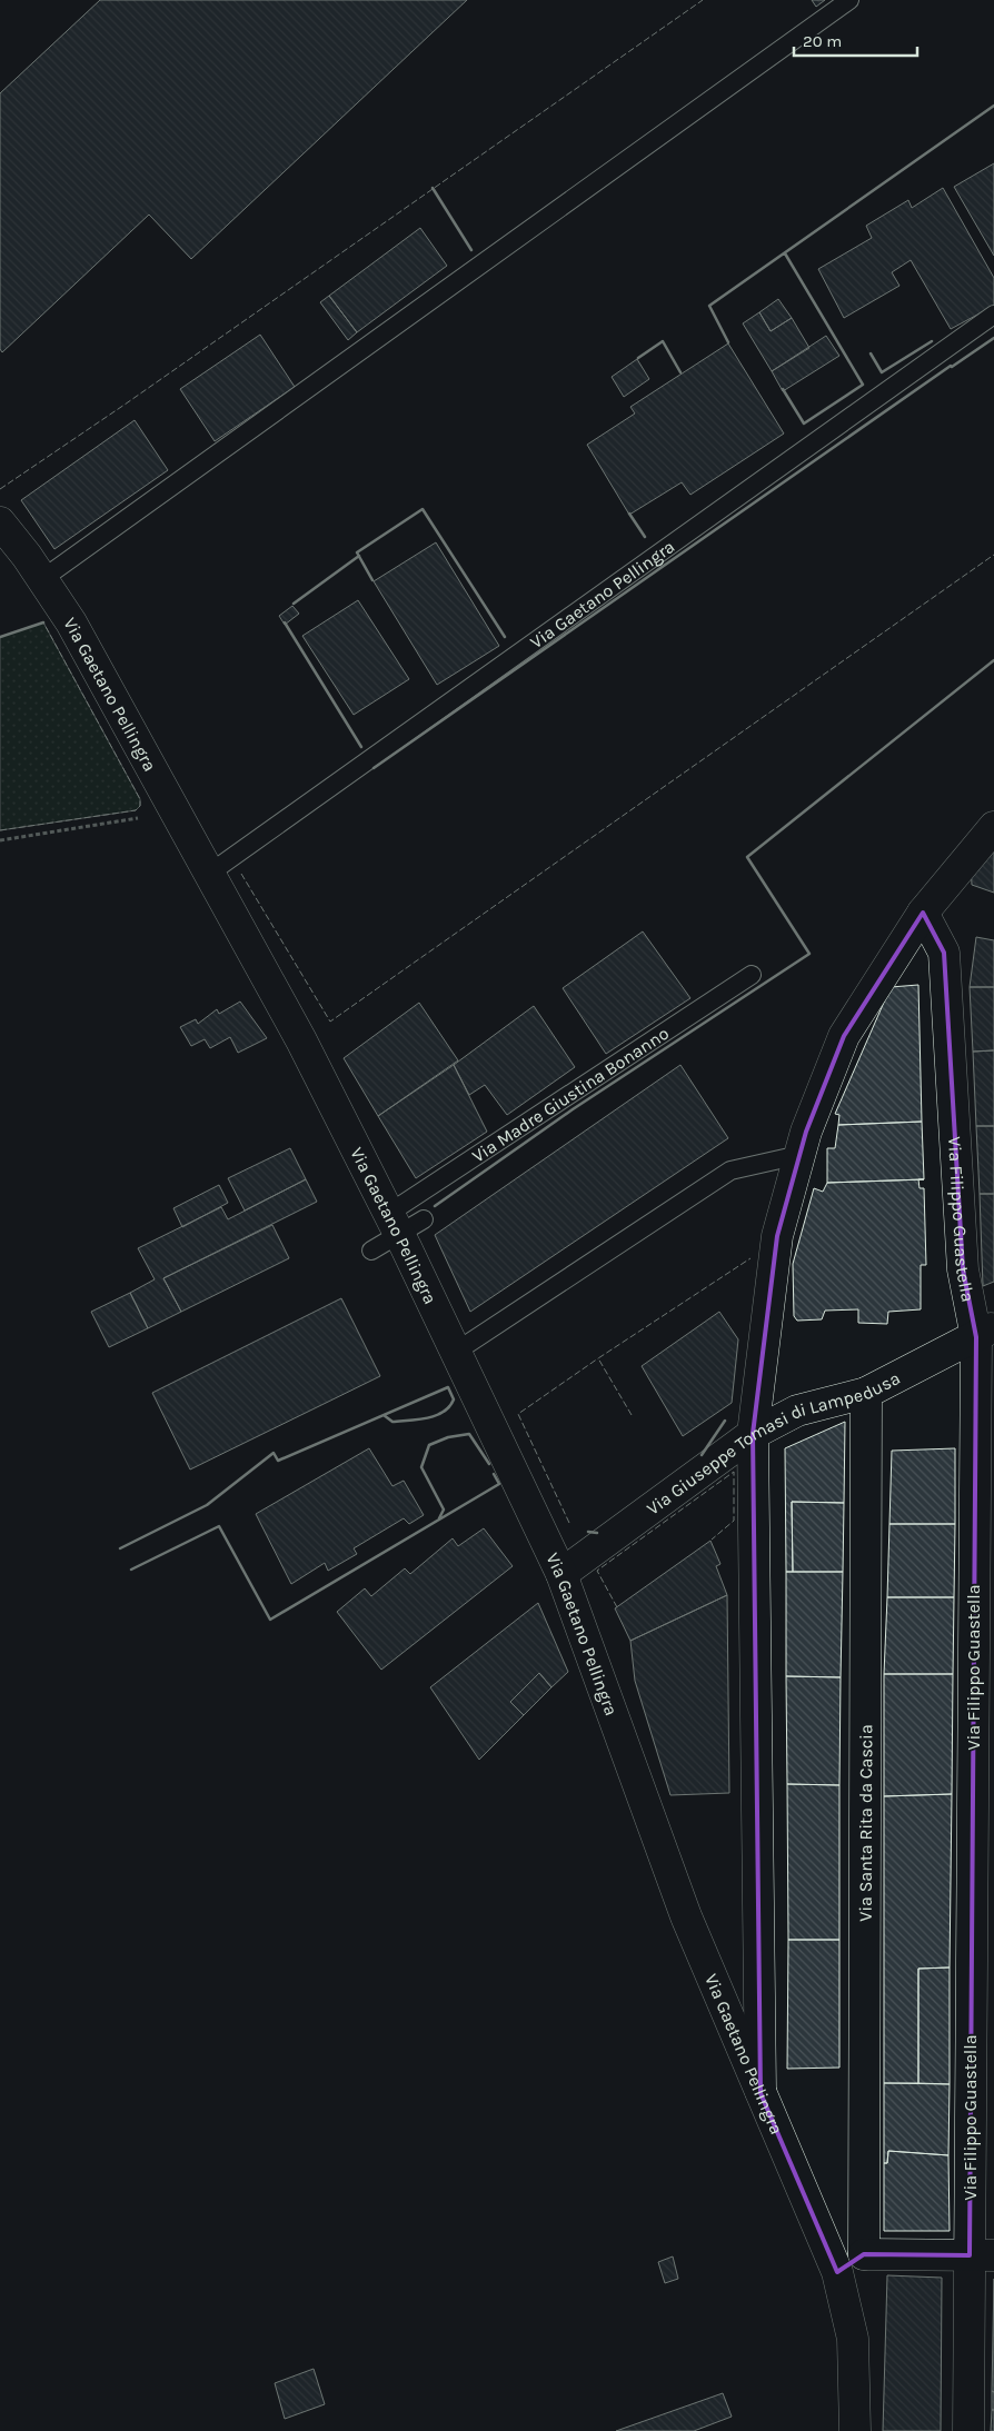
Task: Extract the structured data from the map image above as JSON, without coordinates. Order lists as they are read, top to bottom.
{
  "streets": {
    "street": [
      "Via Gaetano Pellingra",
      "Via Filippo Guastella",
      "Via Giuseppe Tomasi di Lampedusa",
      "Via Santa Rita da Cascia"
    ],
    "lane": ["Via Madre Giustina Bonanno"]
  },
  "crossings": [
    ["Via Gaetano Pellingra", "Via Madre Giustina Bonanno"],
    ["Via Gaetano Pellingra", "Via Giuseppe Tomasi di Lampedusa"],
    ["Via Filippo Guastella", "Via Giuseppe Tomasi di Lampedusa"],
    ["Via Giuseppe Tomasi di Lampedusa", "Via Santa Rita da Cascia"]
  ],
  "scale_bar": "20 m"
}
